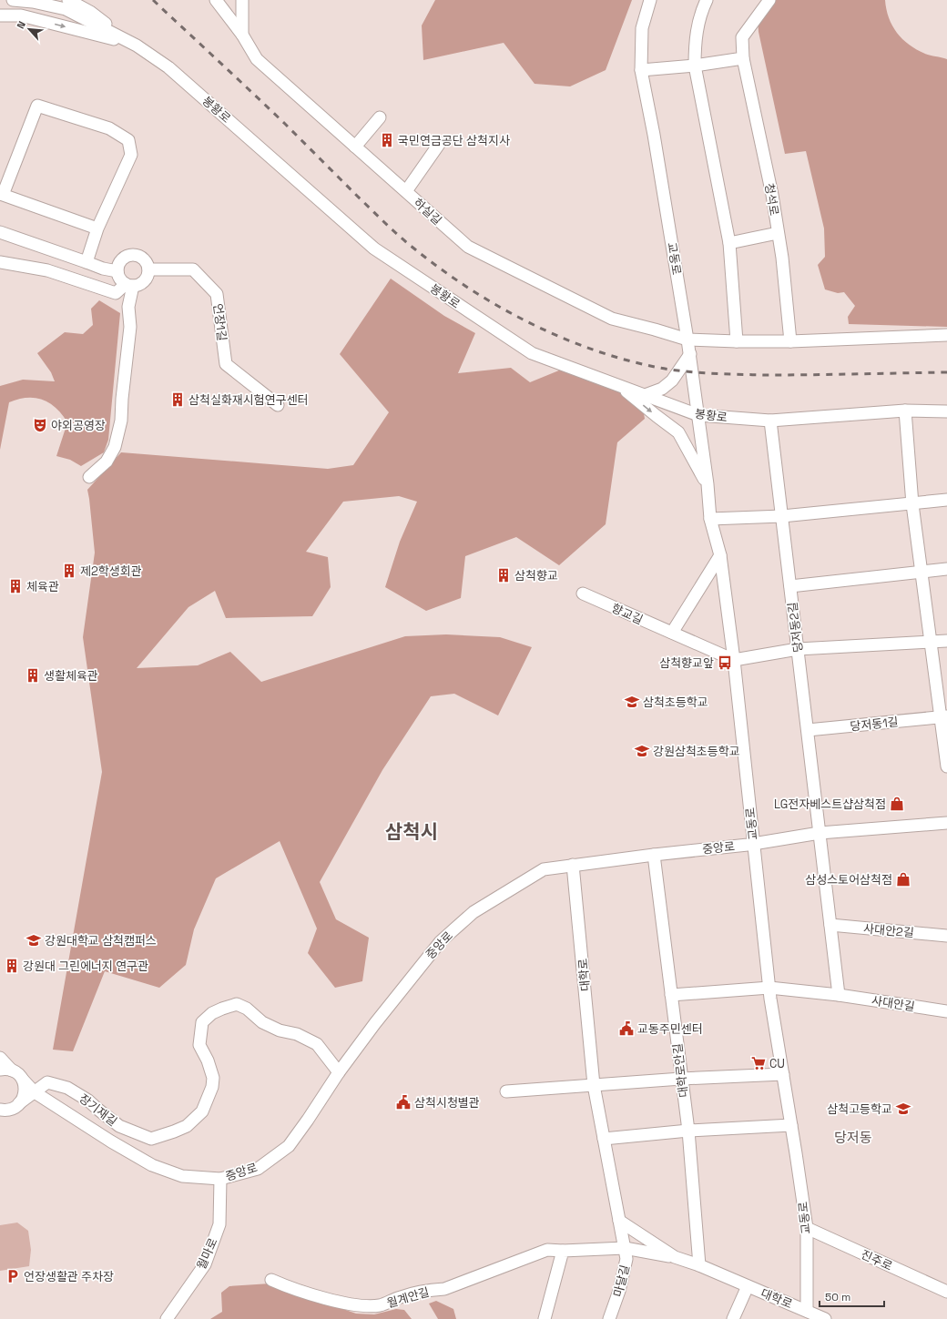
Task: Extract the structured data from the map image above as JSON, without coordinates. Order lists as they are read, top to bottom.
{
  "streets": {
    "street": [
      "봉황로",
      "청석로",
      "하실길",
      "교동로",
      "언장1길",
      "향교길",
      "당저동2길",
      "당저동1길",
      "중앙로",
      "사대안2길",
      "대학로",
      "사대안길",
      "대학로안길",
      "장기재길",
      "월마로",
      "진주로",
      "마달길",
      "월계안길"
    ]
  },
  "crossings": [
    ["봉황로", "교동로"],
    ["봉황로", "당저동2길"],
    ["하실길", "교동로"],
    ["교동로", "향교길"],
    ["교동로", "중앙로"],
    ["교동로", "대학로"],
    ["교동로", "진주로"],
    ["당저동2길", "당저동1길"],
    ["당저동2길", "중앙로"],
    ["중앙로", "대학로"],
    ["중앙로", "대학로안길"],
    ["중앙로", "장기재길"],
    ["중앙로", "월마로"],
    ["대학로", "대학로안길"],
    ["대학로", "마달길"],
    ["대학로", "월계안길"],
    ["마달길", "월계안길"]
  ],
  "districts": ["삼척시", "당저동"],
  "places": {
    "building": [
      "국민연금공단 삼척지사",
      "삼척실화재시험연구센터",
      "제2학생회관",
      "삼척향교",
      "체육관",
      "생활체육관",
      "강원대 그린에너지 연구관"
    ],
    "theatre": ["야외공영장"],
    "bus stop": ["삼척향교앞"],
    "school or university": [
      "삼척초등학교",
      "강원삼척초등학교",
      "강원대학교 삼척캠퍼스",
      "삼척고등학교"
    ],
    "shop": ["LG전자베스트샵삼척점", "삼성스토어삼척점"],
    "public building": ["교동주민센터", "삼척시청별관"],
    "supermarket": ["CU"],
    "parking": ["언장생활관 주차장"]
  },
  "scale_bar": "50 m",
  "north": "top left"
}
